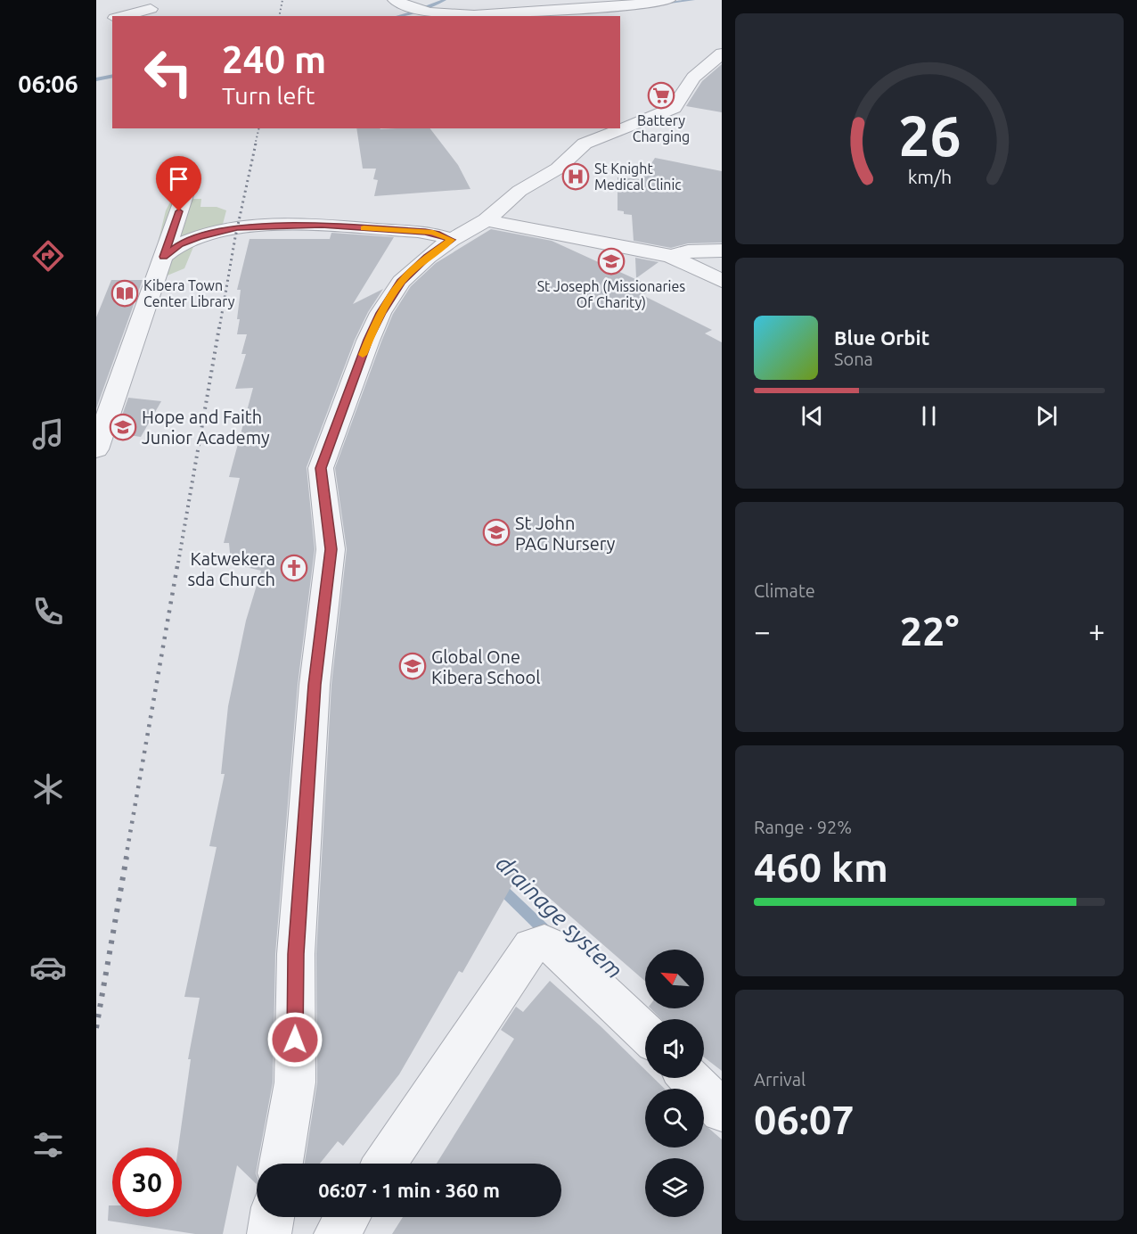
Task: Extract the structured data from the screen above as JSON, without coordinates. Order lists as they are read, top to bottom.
{
  "water": ["drainage system"],
  "places": {
    "supermarket": ["Battery Charging"],
    "hospital": ["St Knight Medical Clinic"],
    "school or university": [
      "St Joseph (Missionaries Of Charity)",
      "Hope and Faith Junior Academy",
      "St John PAG Nursery",
      "Global One Kibera School"
    ],
    "library": ["Kibera Town Center Library"],
    "church": ["Katwekera sda Church"]
  },
  "north": "top left",
  "page": {
    "tabs": "06:06",
    "turn": ["240 m", "Turn left"],
    "song": ["Blue Orbit", "Sona"],
    "tile": [
      "Climate",
      ["Range · 92%", "460 km"],
      ["Arrival", "06:07"]
    ],
    "heat": ["−", "22°", "+"],
    "limit": "30",
    "trip": "06:07 · 1 min · 360 m",
    "gauge": ["26", "km/h"]
  }
}
